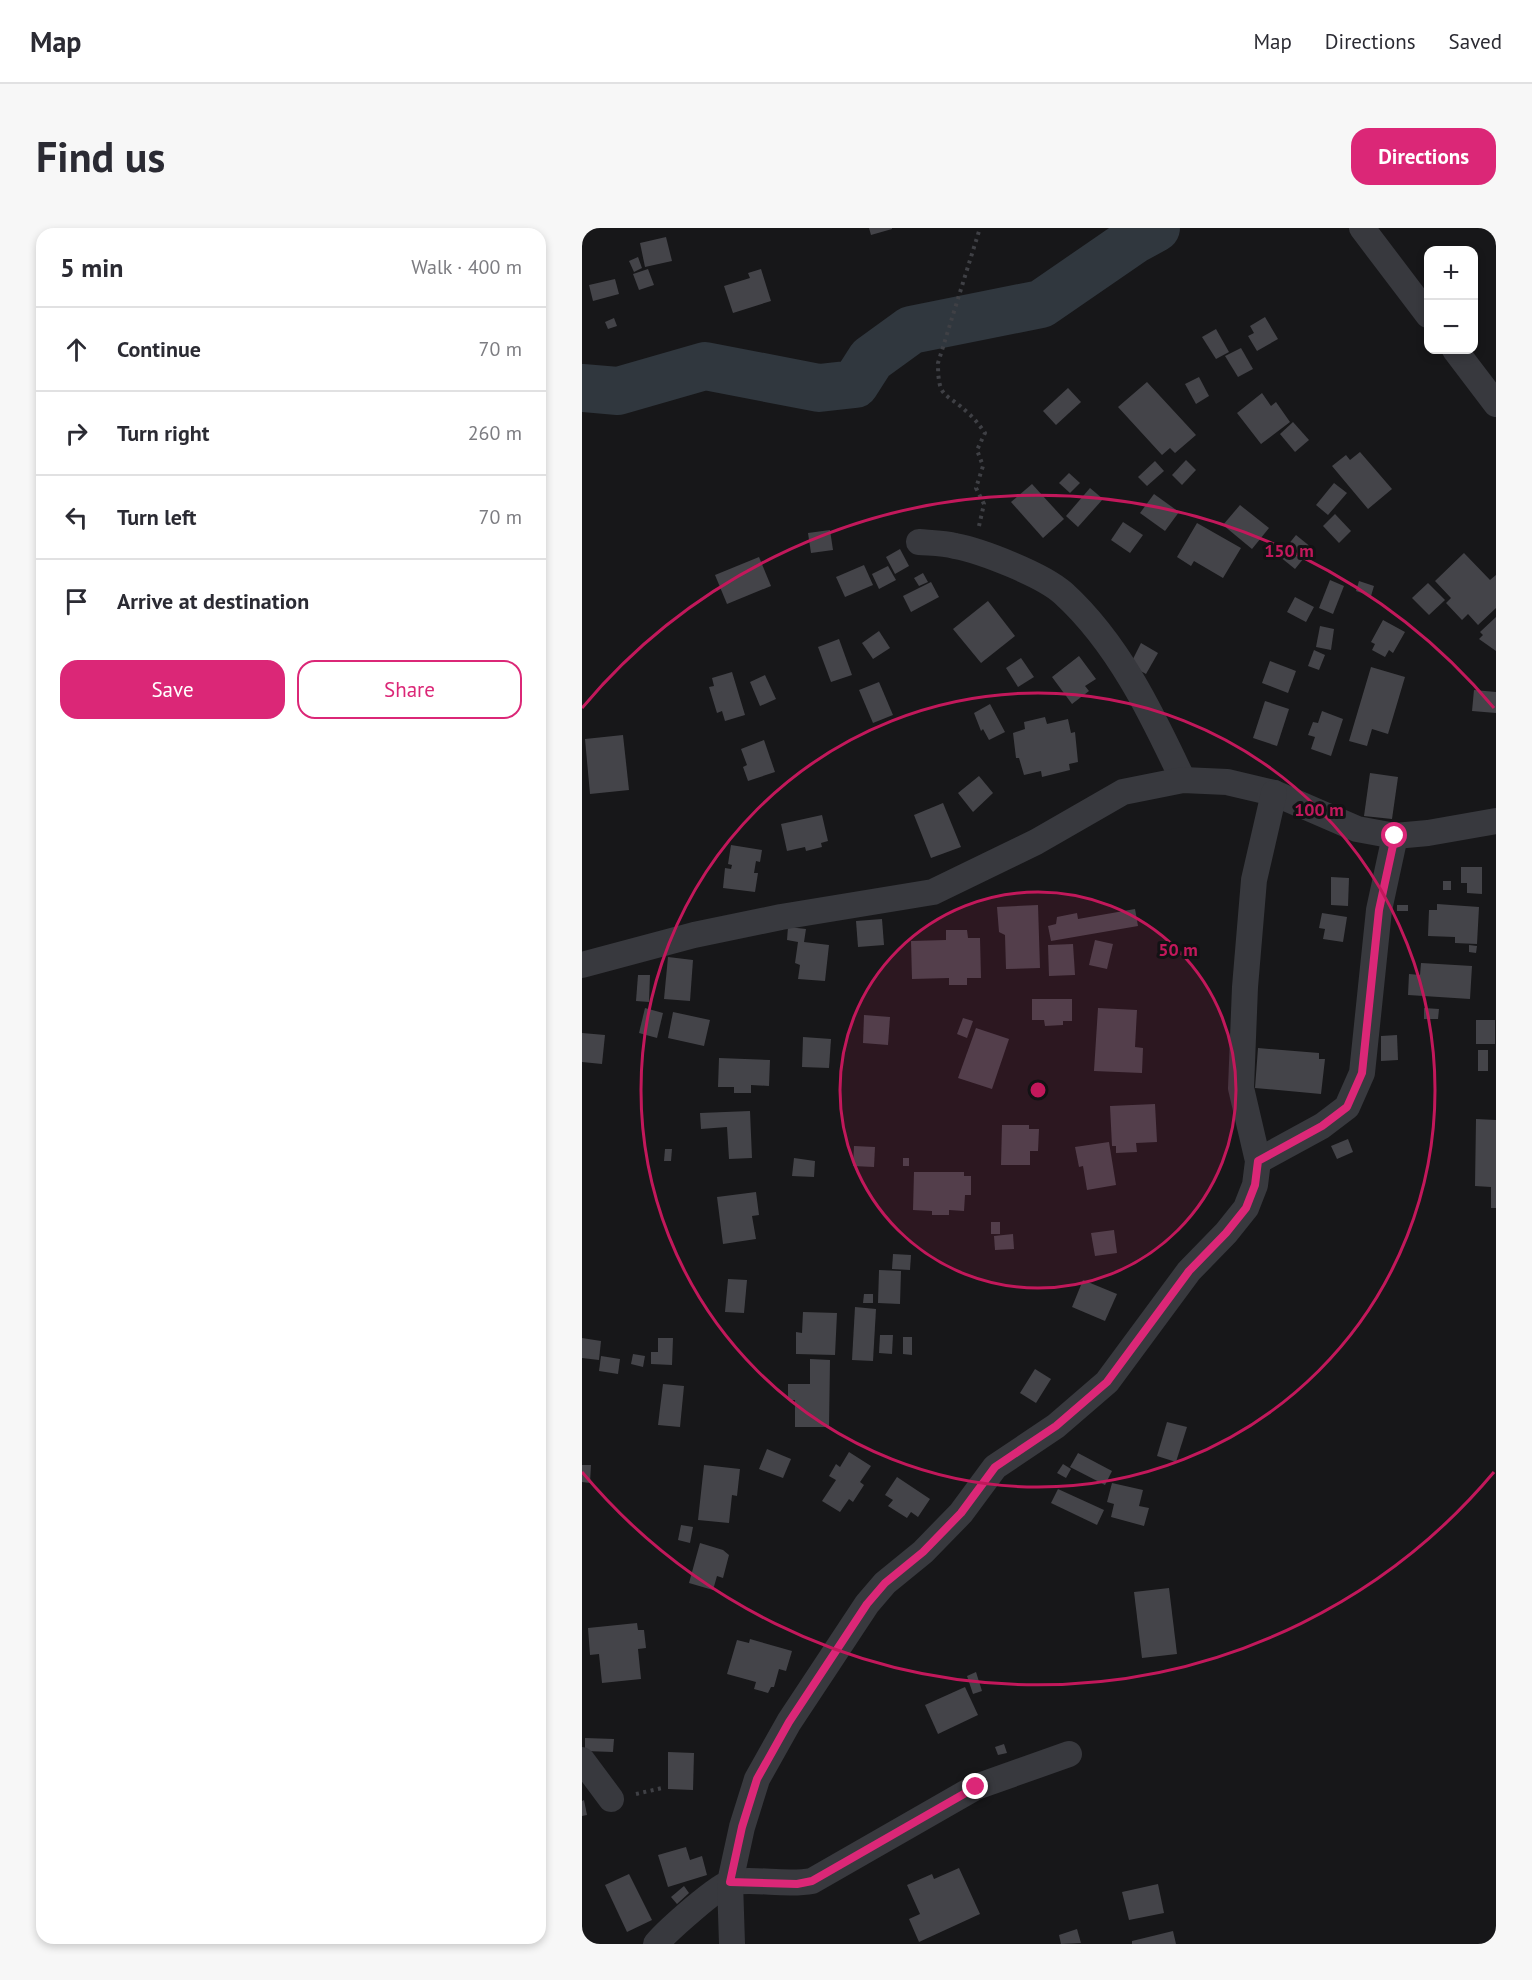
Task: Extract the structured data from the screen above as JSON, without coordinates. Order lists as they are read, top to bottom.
{
  "page": {
    "header": "Map",
    "nav": ["Map", "Directions", "Saved"],
    "buttons": [
      "Directions",
      ["Save", "Share"]
    ],
    "title": "Find us",
    "heading": ["5 min", "Walk · 400 m"],
    "map_buttons": ["+", "−"],
    "list": [
      ["Continue", "70 m"],
      ["Turn right", "260 m"],
      ["Turn left", "70 m"],
      "Arrive at destination"
    ]
  },
  "rings": ["150 m", "100 m", "50 m"]
}
